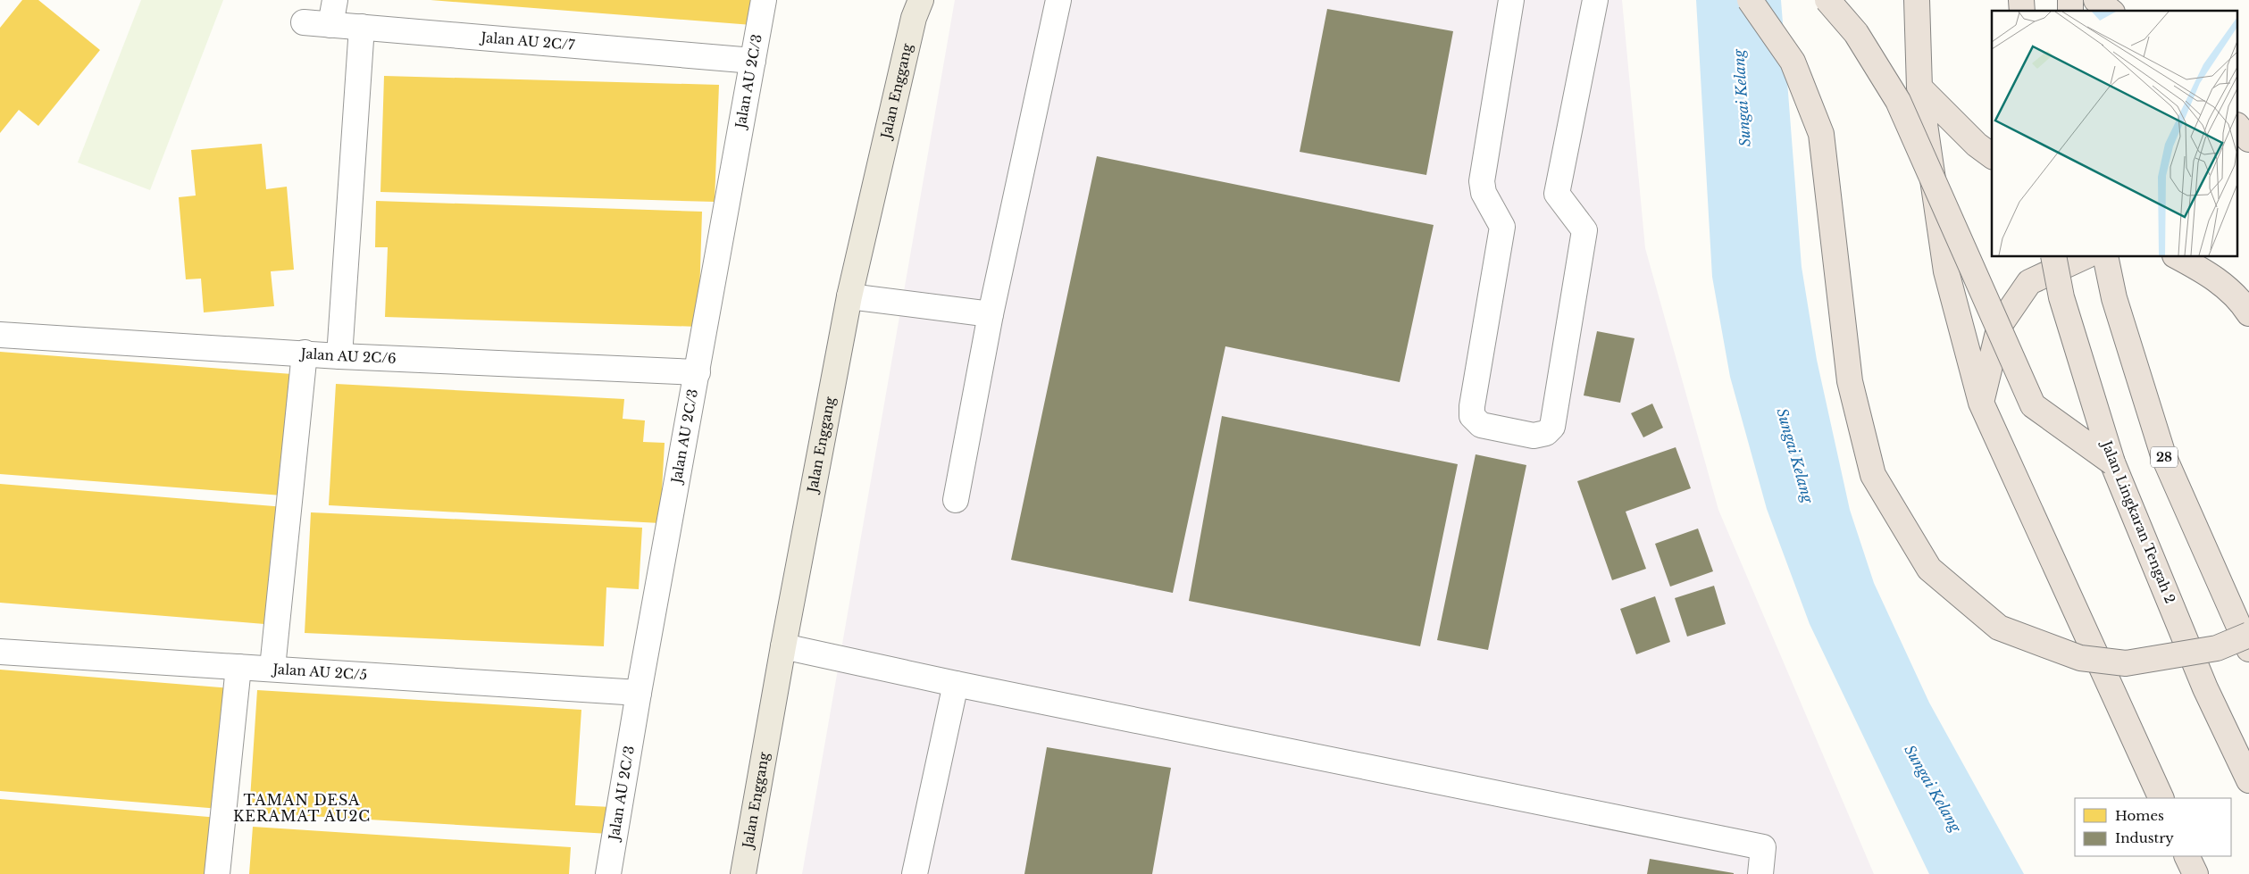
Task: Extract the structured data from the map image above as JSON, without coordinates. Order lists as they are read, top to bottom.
{
  "streets": {
    "highway": ["28", "Jalan Lingkaran Tengah 2"],
    "main road": ["Jalan Enggang"],
    "street": [
      "Jalan AU 2C/7",
      "Jalan AU 2C/3",
      "Jalan AU 2C/6",
      "Jalan AU 2C/5"
    ]
  },
  "crossings": [
    ["Jalan AU 2C/7", "Jalan AU 2C/3"],
    ["Jalan AU 2C/3", "Jalan AU 2C/6"],
    ["Jalan AU 2C/3", "Jalan AU 2C/5"]
  ],
  "districts": ["TAMAN DESA KERAMAT AU2C"],
  "water": ["Sungai Kelang"],
  "legend": ["Homes", "Industry"]
}
